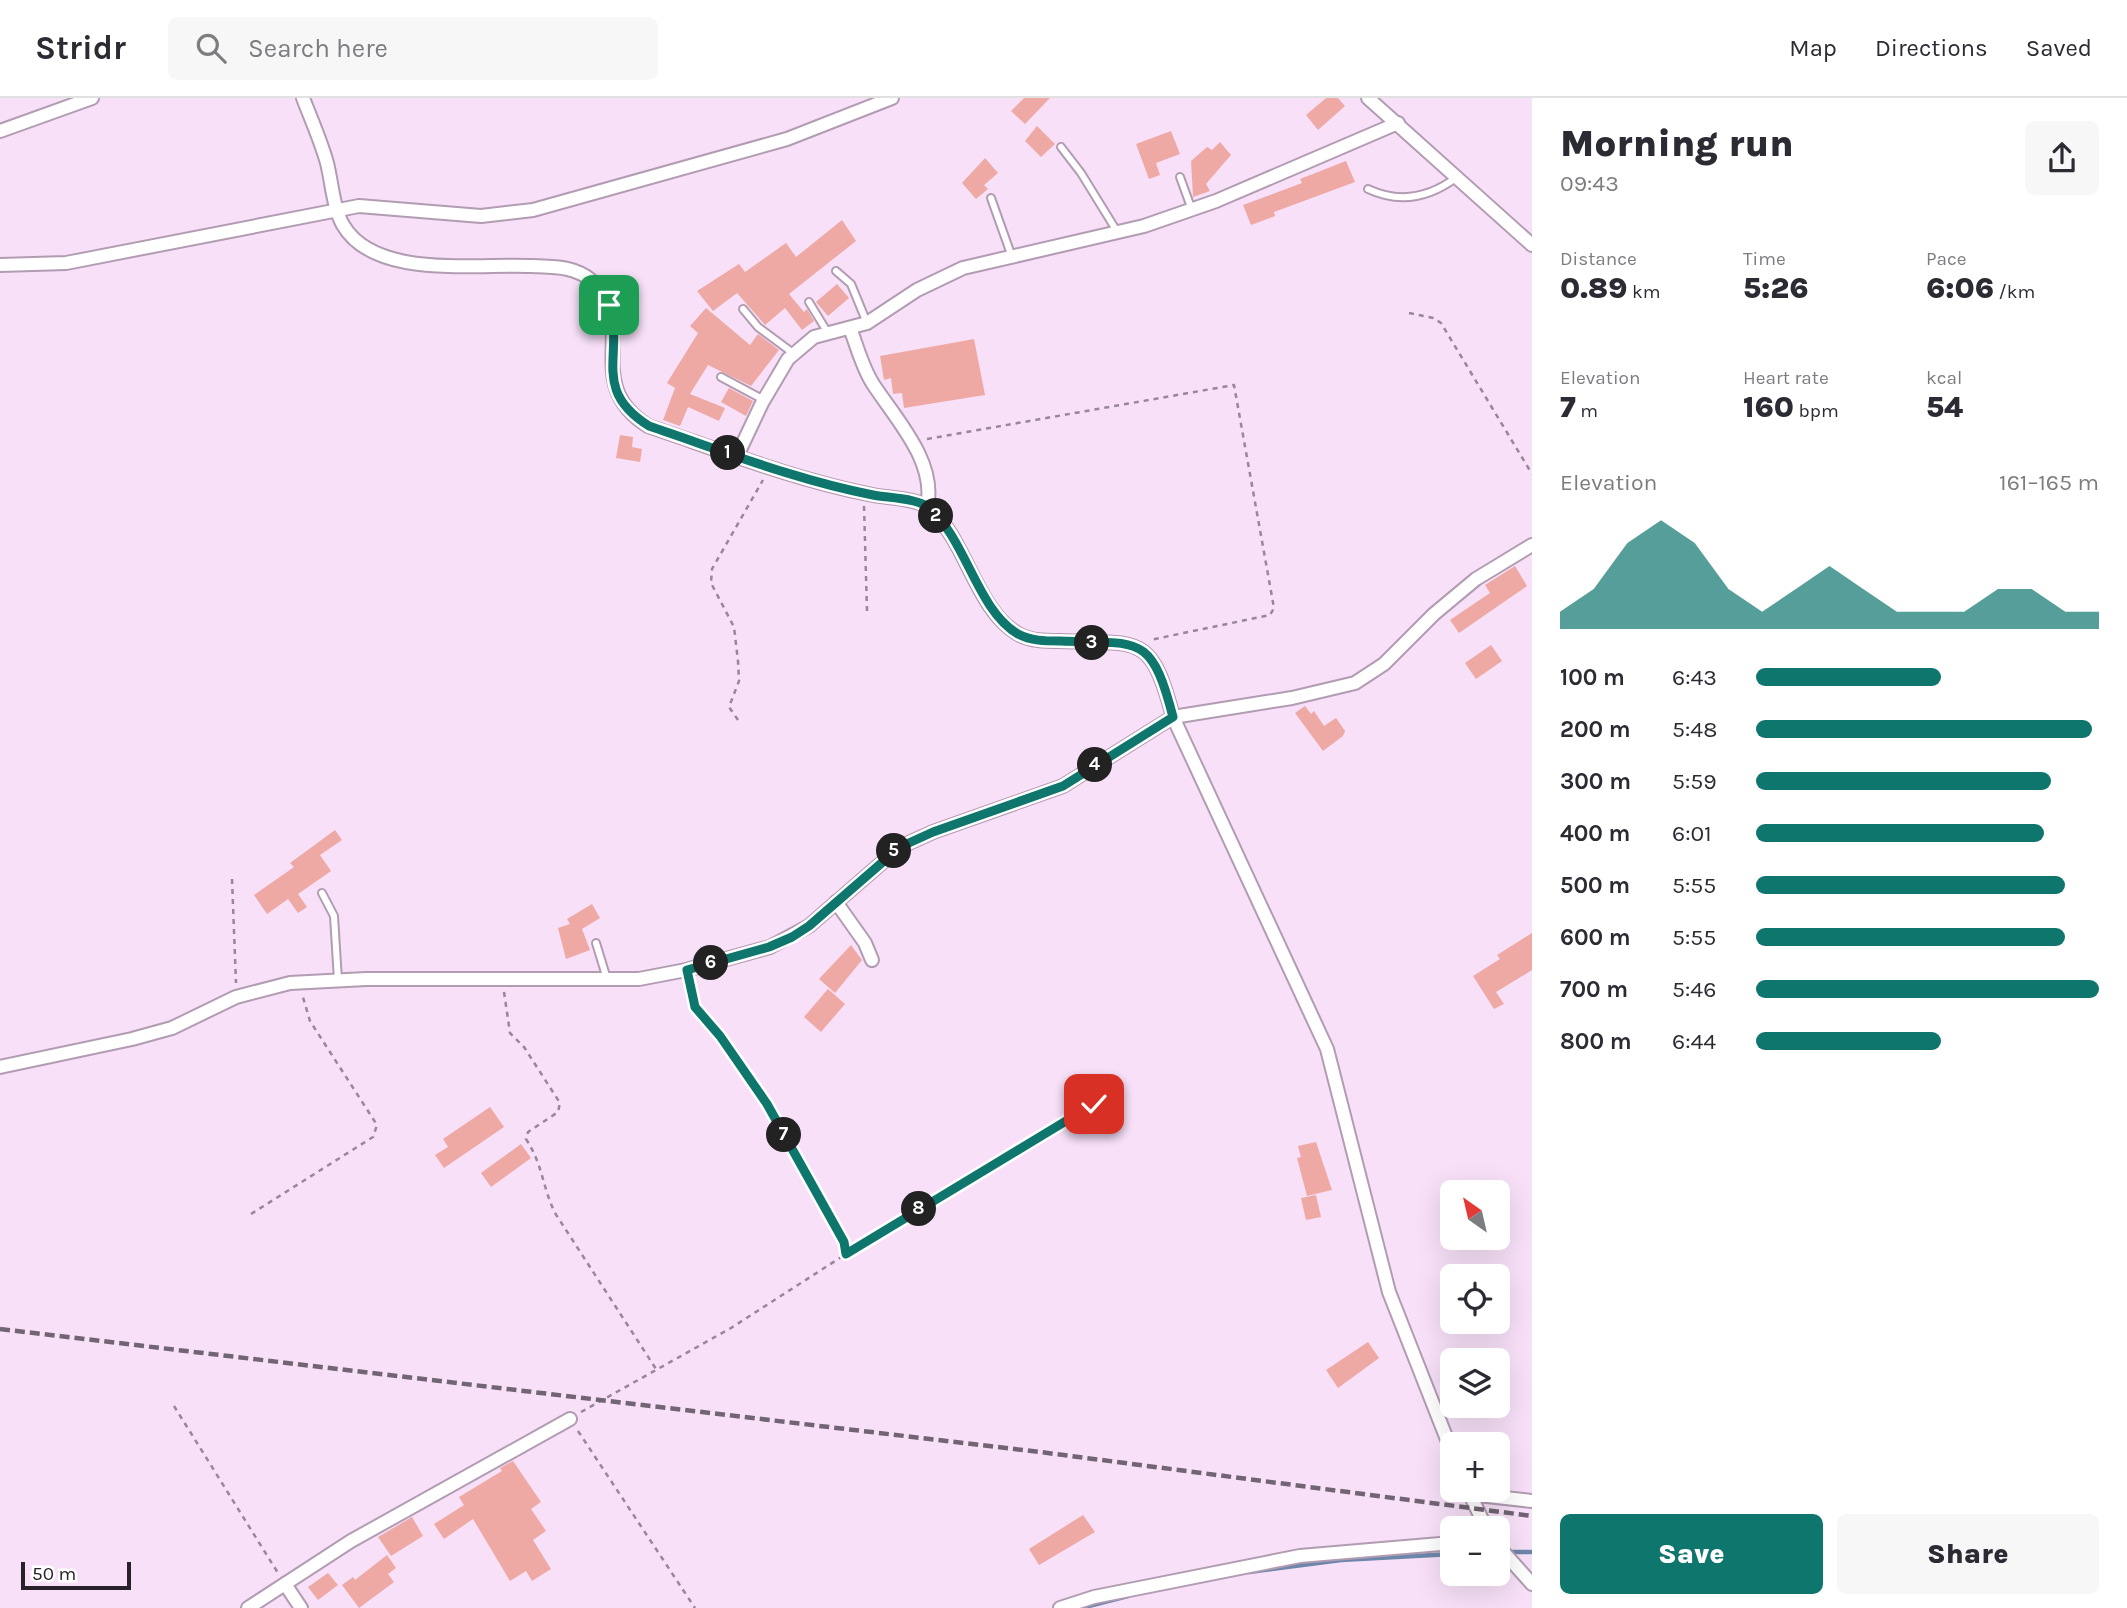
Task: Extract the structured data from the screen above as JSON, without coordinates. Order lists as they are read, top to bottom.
{
  "scale_bar": "50 m",
  "north": "top left",
  "page": {
    "header": "Stridr",
    "search": "Search here",
    "nav": ["Map", "Directions", "Saved"],
    "heading": ["Morning run", "09:43"],
    "stats": [
      ["Distance", "0.89 km"],
      ["Time", "5:26"],
      ["Pace", "6:06 /km"],
      ["Elevation", "7 m"],
      ["Heart rate", "160 bpm"],
      ["kcal", "54"]
    ],
    "pins": [
      "1",
      "2",
      "3",
      "4",
      "5",
      "6",
      "7",
      "8"
    ],
    "chart": ["Elevation", "161–165 m"],
    "list": [
      {
        "name": "100 m",
        "note": "6:43"
      },
      {
        "name": "200 m",
        "note": "5:48"
      },
      {
        "name": "300 m",
        "note": "5:59"
      },
      {
        "name": "400 m",
        "note": "6:01"
      },
      {
        "name": "500 m",
        "note": "5:55"
      },
      {
        "name": "600 m",
        "note": "5:55"
      },
      {
        "name": "700 m",
        "note": "5:46"
      },
      {
        "name": "800 m",
        "note": "6:44"
      }
    ],
    "map_buttons": ["+", "−"],
    "buttons": ["Save", "Share"],
    "scale": "50 m"
  }
}
